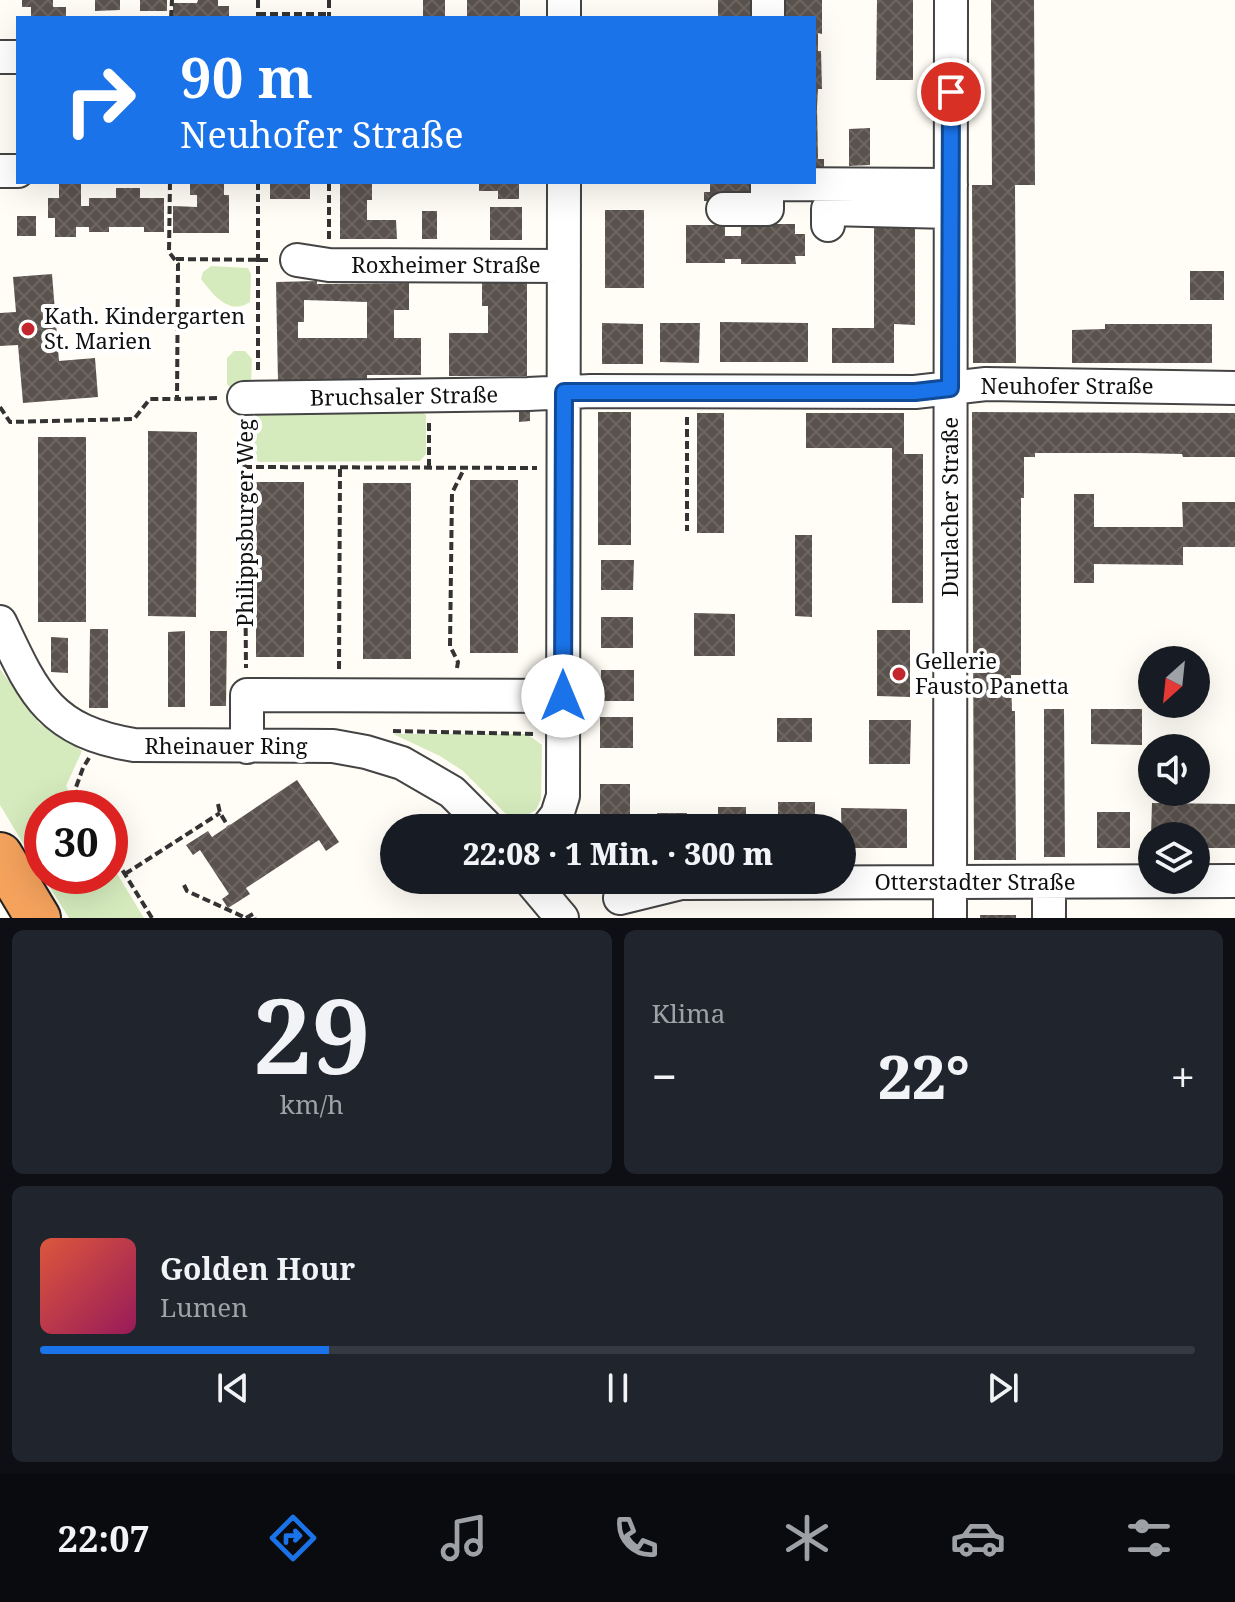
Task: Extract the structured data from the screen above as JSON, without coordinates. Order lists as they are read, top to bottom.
{
  "streets": {
    "street": [
      "Roxheimer Straße",
      "Neuhofer Straße",
      "Bruchsaler Straße",
      "Durlacher Straße",
      "Rheinauer Ring",
      "Otterstadter Straße"
    ],
    "path": ["Philippsburger Weg"]
  },
  "crossings": [
    ["Neuhofer Straße", "Bruchsaler Straße"],
    ["Neuhofer Straße", "Durlacher Straße"],
    ["Bruchsaler Straße", "Philippsburger Weg"],
    ["Durlacher Straße", "Otterstadter Straße"]
  ],
  "places": ["Kath. Kindergarten St. Marien", "Gellerie Fausto Panetta"],
  "north": "bottom left",
  "page": {
    "turn": ["90 m", "Neuhofer Straße"],
    "limit": "30",
    "trip": "22:08 · 1 Min. · 300 m",
    "tile": [
      ["29", "km/h"],
      "Klima"
    ],
    "heat": ["−", "22°", "+"],
    "song": ["Golden Hour", "Lumen"],
    "tabs": "22:07"
  }
}
